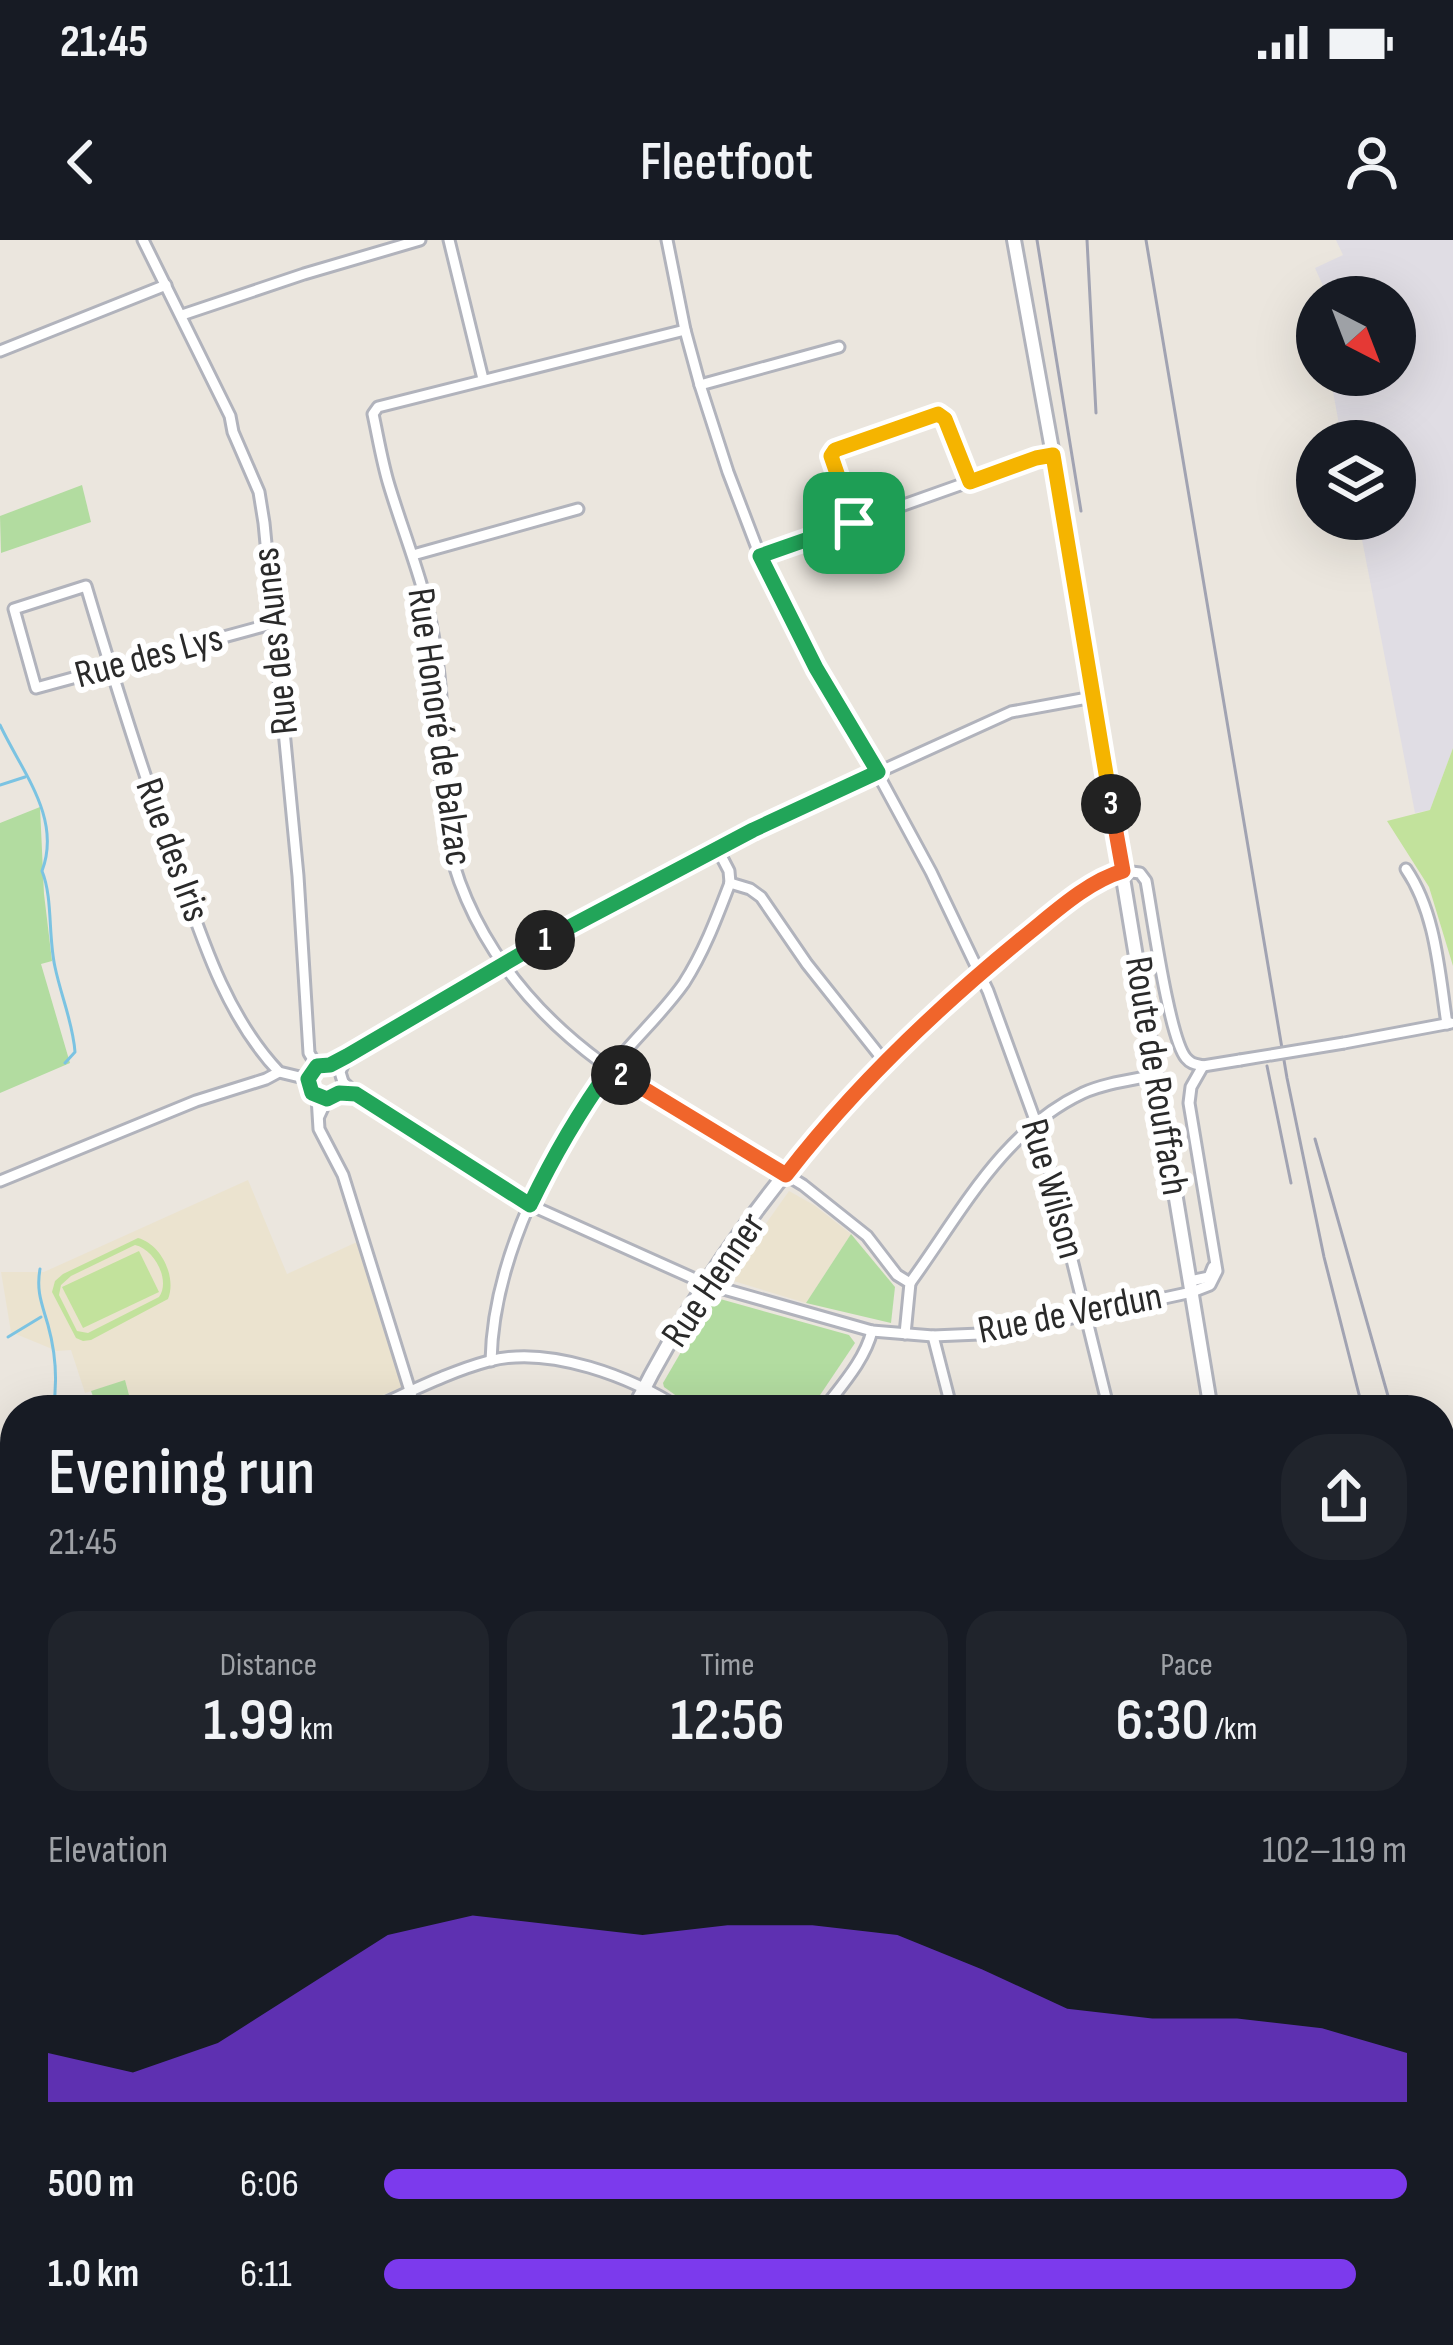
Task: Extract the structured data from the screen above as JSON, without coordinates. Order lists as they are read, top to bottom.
{
  "streets": {
    "main road": ["Route de Rouffach", "Rue Henner"],
    "street": [
      "Rue des Aunes",
      "Rue des Lys",
      "Rue Honoré de Balzac",
      "Rue des Iris",
      "Rue Wilson",
      "Rue de Verdun"
    ]
  },
  "crossings": [
    ["Rue des Aunes", "Rue des Lys"],
    ["Rue des Aunes", "Rue de Verdun"],
    ["Rue des Lys", "Rue des Iris"],
    ["Rue Honoré de Balzac", "Rue Henner"],
    ["Route de Rouffach", "Rue Henner"],
    ["Route de Rouffach", "Rue de Verdun"],
    ["Rue Wilson", "Rue Henner"],
    ["Rue Wilson", "Rue de Verdun"],
    ["Rue Henner", "Rue de Verdun"]
  ],
  "north": "bottom right",
  "page": {
    "status": "21:45",
    "header": "Fleetfoot",
    "pins": ["3", "1", "2"],
    "heading": ["Evening run", "21:45"],
    "stats": [
      ["Distance", "1.99 km"],
      ["Time", "12:56"],
      ["Pace", "6:30 /km"]
    ],
    "chart": ["Elevation", "102–119 m"],
    "list": [
      {
        "name": "500 m",
        "note": "6:06"
      },
      {
        "name": "1.0 km",
        "note": "6:11"
      }
    ]
  }
}
